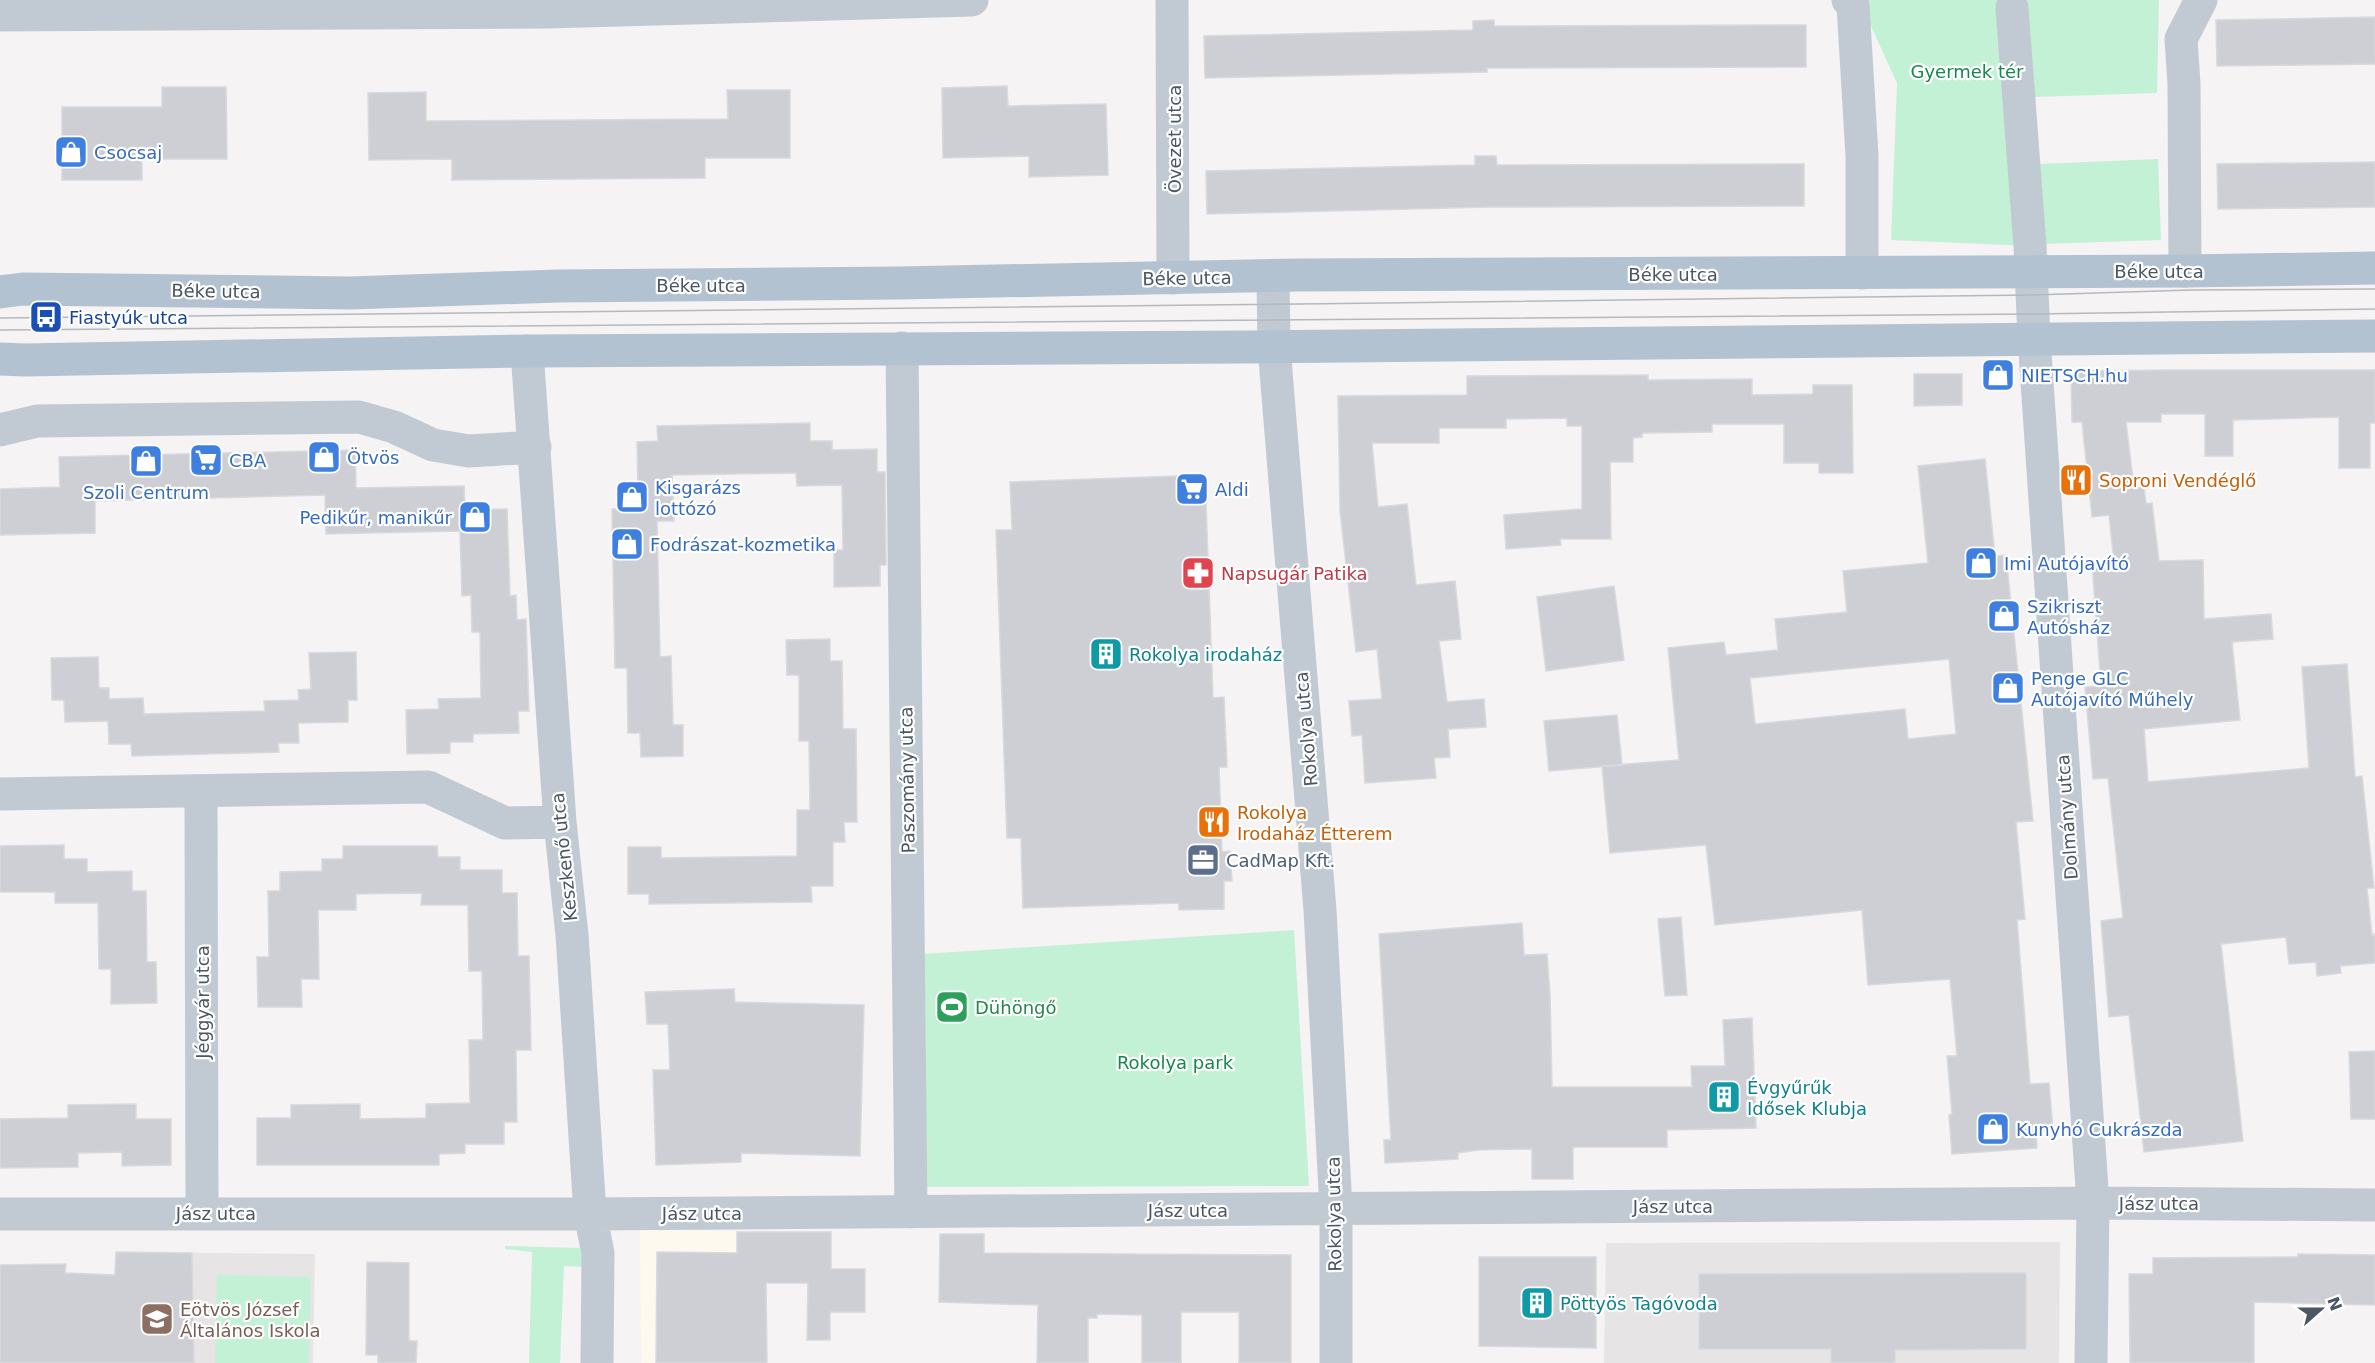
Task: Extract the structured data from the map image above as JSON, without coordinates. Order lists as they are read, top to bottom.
{
  "streets": {
    "main road": ["Béke utca"],
    "street": [
      "Övezet utca",
      "Rokolya utca",
      "Paszomány utca",
      "Dolmány utca",
      "Keszkenő utca",
      "Jéggyár utca",
      "Jász utca"
    ]
  },
  "crossings": [
    ["Övezet utca", "Béke utca"],
    ["Béke utca", "Rokolya utca"],
    ["Béke utca", "Dolmány utca"],
    ["Rokolya utca", "Jász utca"],
    ["Paszomány utca", "Jász utca"],
    ["Dolmány utca", "Jász utca"],
    ["Keszkenő utca", "Jász utca"],
    ["Jéggyár utca", "Jász utca"]
  ],
  "parks": ["Gyermek tér", "Rokolya park"],
  "places": {
    "shop": [
      "Csocsaj",
      "NIETSCH.hu",
      "Ötvös",
      "Szoli Centrum",
      "Kisgarázs lottózó",
      "Pedikűr, manikűr",
      "Fodrászat-kozmetika",
      "Imi Autójavító",
      "Szikriszt Autósház",
      "Penge GLC Autójavító Műhely",
      "Kunyhó Cukrászda"
    ],
    "bus stop": ["Fiastyúk utca"],
    "supermarket": ["CBA", "Aldi"],
    "restaurant": ["Soproni Vendéglő", "Rokolya Irodaház Étterem"],
    "pharmacy": ["Napsugár Patika"],
    "building": ["Rokolya irodaház", "Évgyűrűk Idősek Klubja", "Pöttyös Tagóvoda"],
    "office": ["CadMap Kft."],
    "sports": ["Dühöngő"],
    "school or university": ["Eötvös József Általános Iskola"]
  },
  "north": "right"
}
